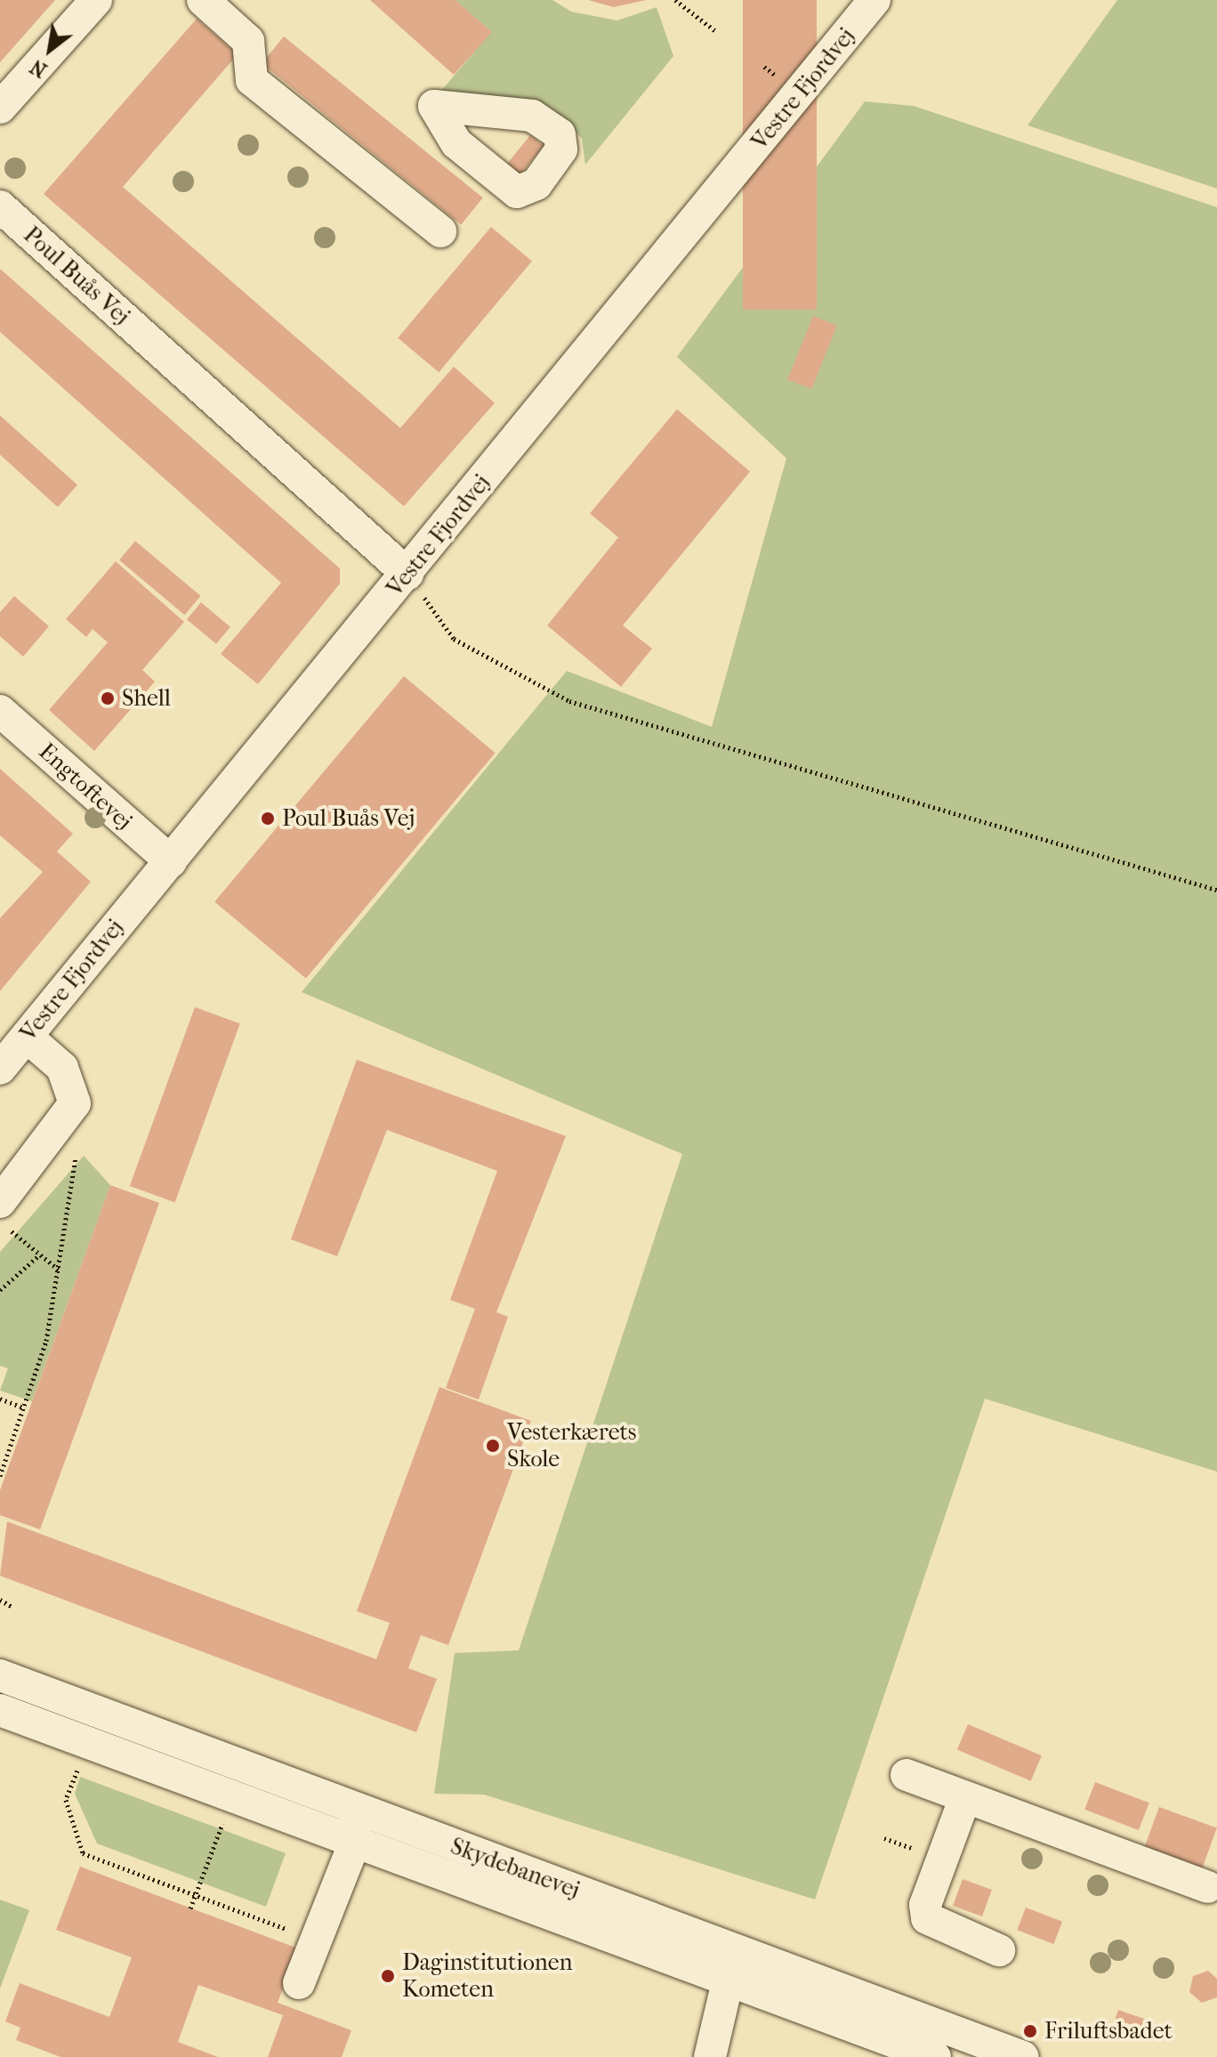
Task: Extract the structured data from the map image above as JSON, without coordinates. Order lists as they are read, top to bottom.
{
  "streets": {
    "street": [
      "Vestre Fjordvej",
      "Poul Buås Vej",
      "Engtoftevej",
      "Skydebanevej"
    ]
  },
  "crossings": [
    ["Vestre Fjordvej", "Poul Buås Vej"],
    ["Vestre Fjordvej", "Engtoftevej"]
  ],
  "places": [
    "Shell",
    "Poul Buås Vej",
    "Vesterkærets Skole",
    "Daginstitutionen Kometen",
    "Friluftsbadet"
  ],
  "north": "bottom left"
}
